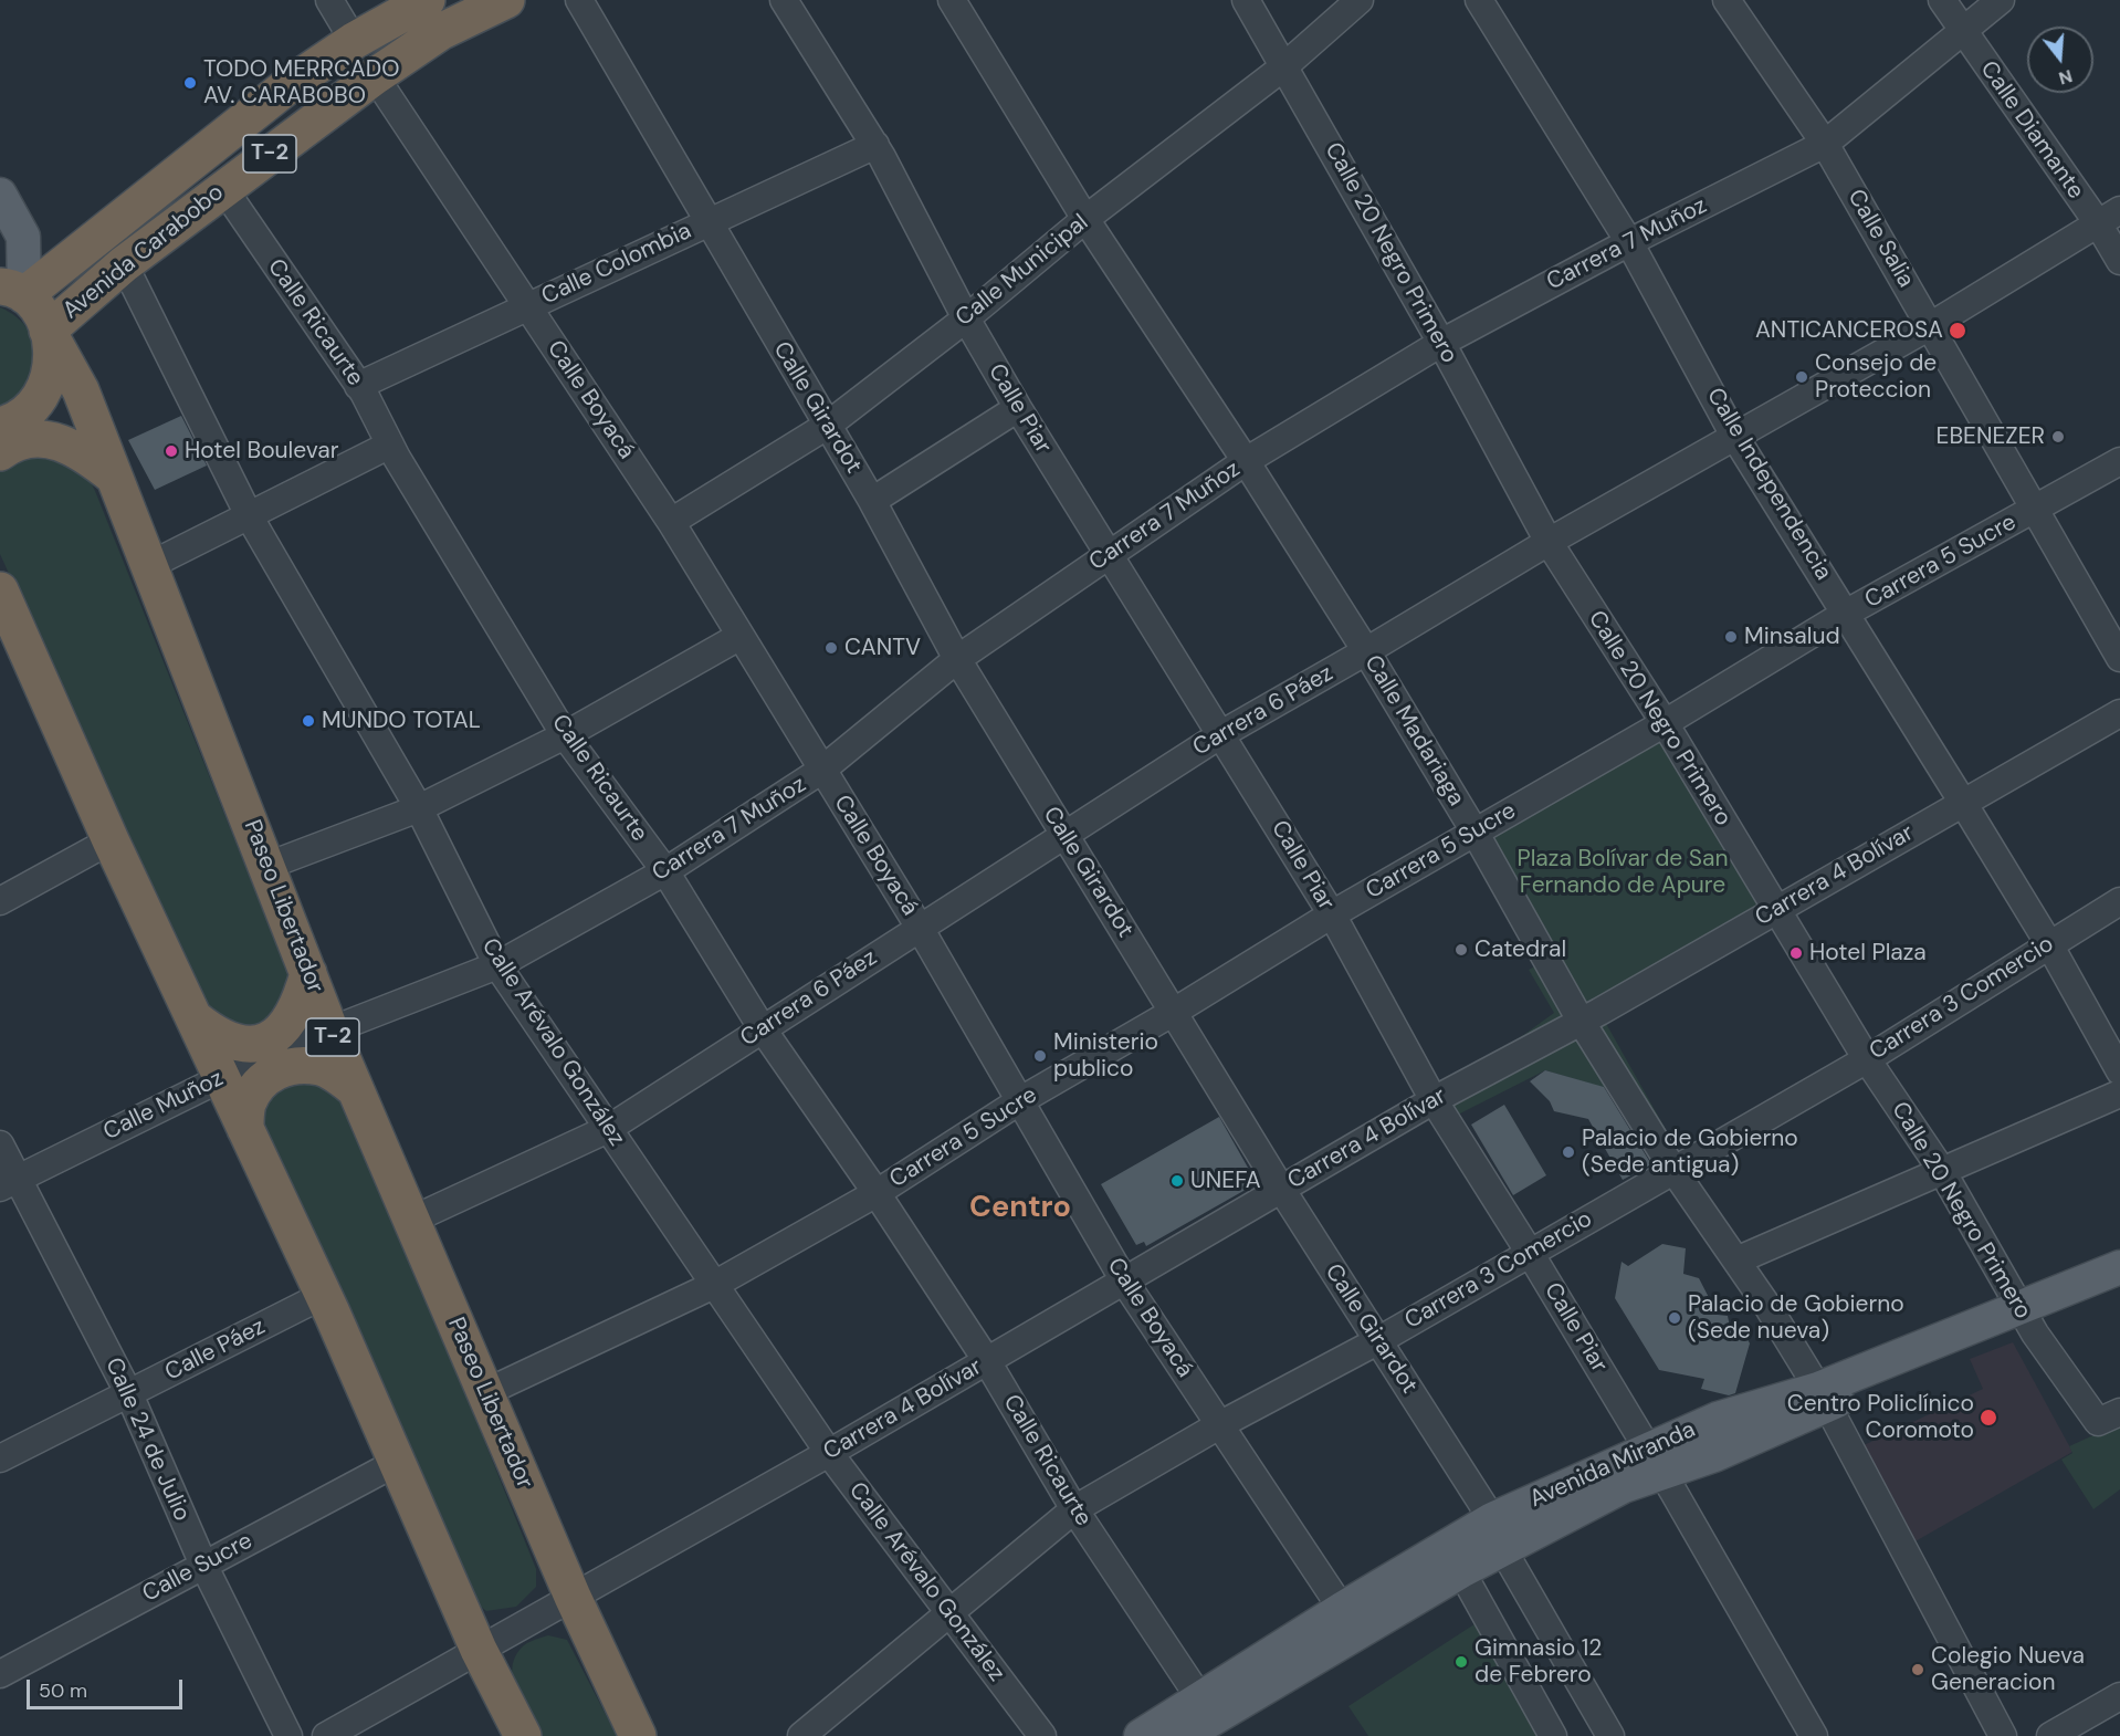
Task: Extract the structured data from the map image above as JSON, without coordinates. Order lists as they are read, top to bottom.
{
  "streets": {
    "highway": ["T-2", "Avenida Carabobo", "Paseo Libertador"],
    "main road": ["Avenida Miranda"],
    "street": [
      "Calle Diamante",
      "Calle Salia",
      "Carrera 7 Muñoz",
      "Calle 20 Negro Primero",
      "Calle Colombia",
      "Calle Municipal",
      "Calle Ricaurte",
      "Calle Boyacá",
      "Calle Girardot",
      "Calle Piar",
      "Calle Independencia",
      "Carrera 5 Sucre",
      "Carrera 6 Páez",
      "Calle Madariaga",
      "Carrera 4 Bolívar",
      "Carrera 3 Comercio",
      "Calle Arévalo González",
      "Calle Muñoz",
      "Calle Páez",
      "Calle 24 de Julio",
      "Calle Sucre"
    ]
  },
  "crossings": [
    ["Calle Diamante", "Carrera 7 Muñoz"],
    ["Calle Diamante", "Carrera 6 Páez"],
    ["T-2", "Avenida Carabobo"],
    ["T-2", "Paseo Libertador"],
    ["Calle Salia", "Carrera 7 Muñoz"],
    ["Calle Salia", "Carrera 5 Sucre"],
    ["Calle Salia", "Carrera 6 Páez"],
    ["Carrera 7 Muñoz", "Calle 20 Negro Primero"],
    ["Carrera 7 Muñoz", "Calle Ricaurte"],
    ["Carrera 7 Muñoz", "Calle Boyacá"],
    ["Carrera 7 Muñoz", "Calle Girardot"],
    ["Carrera 7 Muñoz", "Calle Piar"],
    ["Carrera 7 Muñoz", "Calle Independencia"],
    ["Carrera 7 Muñoz", "Calle Madariaga"],
    ["Carrera 7 Muñoz", "Paseo Libertador"],
    ["Carrera 7 Muñoz", "Calle Arévalo González"],
    ["Carrera 7 Muñoz", "Calle Muñoz"],
    ["Avenida Carabobo", "Calle Ricaurte"],
    ["Avenida Carabobo", "Calle Boyacá"],
    ["Avenida Carabobo", "Paseo Libertador"],
    ["Avenida Carabobo", "Calle Arévalo González"],
    ["Calle 20 Negro Primero", "Calle Municipal"],
    ["Calle 20 Negro Primero", "Carrera 5 Sucre"],
    ["Calle 20 Negro Primero", "Carrera 6 Páez"],
    ["Calle 20 Negro Primero", "Carrera 4 Bolívar"],
    ["Calle 20 Negro Primero", "Carrera 3 Comercio"],
    ["Calle 20 Negro Primero", "Avenida Miranda"],
    ["Calle Colombia", "Calle Ricaurte"],
    ["Calle Colombia", "Calle Boyacá"],
    ["Calle Colombia", "Calle Girardot"],
    ["Calle Colombia", "Calle Piar"],
    ["Calle Municipal", "Calle Boyacá"],
    ["Calle Municipal", "Calle Girardot"],
    ["Calle Municipal", "Calle Piar"],
    ["Calle Municipal", "Calle Madariaga"],
    ["Calle Ricaurte", "Carrera 5 Sucre"],
    ["Calle Ricaurte", "Carrera 6 Páez"],
    ["Calle Ricaurte", "Carrera 4 Bolívar"],
    ["Calle Ricaurte", "Carrera 3 Comercio"],
    ["Calle Ricaurte", "Avenida Miranda"],
    ["Calle Boyacá", "Carrera 5 Sucre"],
    ["Calle Boyacá", "Carrera 6 Páez"],
    ["Calle Boyacá", "Carrera 4 Bolívar"],
    ["Calle Boyacá", "Carrera 3 Comercio"],
    ["Calle Boyacá", "Avenida Miranda"],
    ["Calle Girardot", "Carrera 5 Sucre"],
    ["Calle Girardot", "Carrera 6 Páez"],
    ["Calle Girardot", "Carrera 4 Bolívar"],
    ["Calle Girardot", "Carrera 3 Comercio"],
    ["Calle Girardot", "Avenida Miranda"],
    ["Calle Piar", "Carrera 5 Sucre"],
    ["Calle Piar", "Carrera 6 Páez"],
    ["Calle Piar", "Carrera 4 Bolívar"],
    ["Calle Piar", "Carrera 3 Comercio"],
    ["Calle Piar", "Avenida Miranda"],
    ["Calle Independencia", "Carrera 5 Sucre"],
    ["Calle Independencia", "Carrera 6 Páez"],
    ["Calle Independencia", "Carrera 4 Bolívar"],
    ["Calle Independencia", "Carrera 3 Comercio"],
    ["Carrera 5 Sucre", "Calle Madariaga"],
    ["Carrera 5 Sucre", "Paseo Libertador"],
    ["Carrera 5 Sucre", "Calle Arévalo González"],
    ["Carrera 6 Páez", "Calle Madariaga"],
    ["Carrera 6 Páez", "Paseo Libertador"],
    ["Carrera 6 Páez", "Calle Arévalo González"],
    ["Calle Madariaga", "Carrera 4 Bolívar"],
    ["Calle Madariaga", "Carrera 3 Comercio"],
    ["Calle Madariaga", "Avenida Miranda"],
    ["Carrera 4 Bolívar", "Paseo Libertador"],
    ["Carrera 4 Bolívar", "Calle Arévalo González"],
    ["Paseo Libertador", "Calle Muñoz"],
    ["Carrera 3 Comercio", "Calle Arévalo González"],
    ["Calle Muñoz", "Calle 24 de Julio"],
    ["Calle Páez", "Calle 24 de Julio"],
    ["Calle 24 de Julio", "Calle Sucre"]
  ],
  "districts": ["Centro"],
  "parks": ["Plaza Bolívar de San Fernando de Apure"],
  "places": [
    "TODO MERRCADO AV. CARABOBO",
    "ANTICANCEROSA",
    "Consejo de Proteccion",
    "EBENEZER",
    "Hotel Boulevar",
    "Minsalud",
    "CANTV",
    "MUNDO TOTAL",
    "Catedral",
    "Hotel Plaza",
    "Ministerio publico",
    "Palacio de Gobierno (Sede antigua)",
    "UNEFA",
    "Palacio de Gobierno (Sede nueva)",
    "Centro Policlínico Coromoto",
    "Gimnasio 12 de Febrero",
    "Colegio Nueva Generacion"
  ],
  "scale_bar": "50 m",
  "north": "bottom"
}
